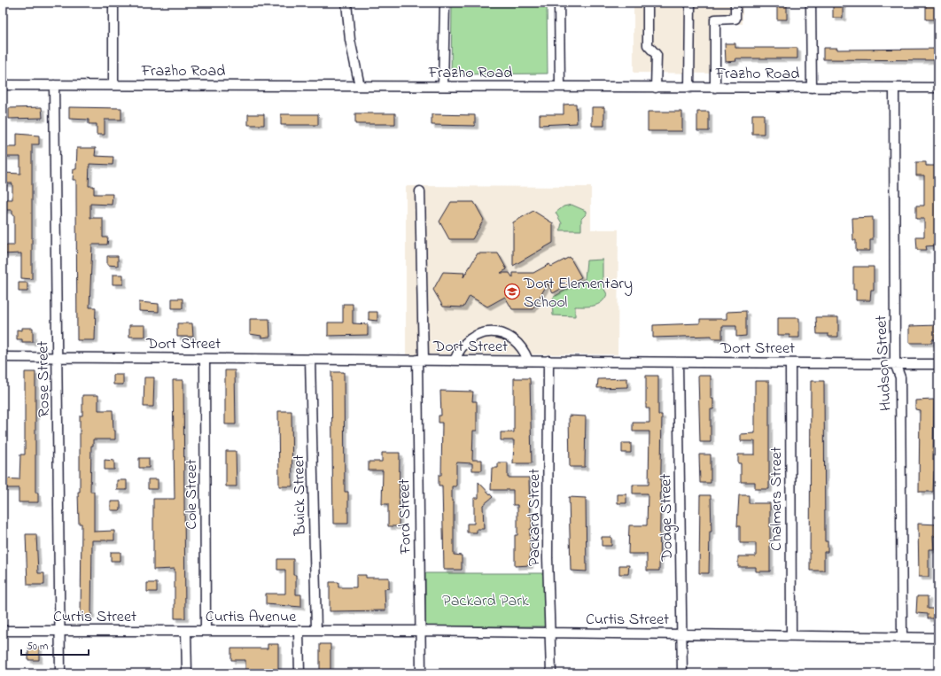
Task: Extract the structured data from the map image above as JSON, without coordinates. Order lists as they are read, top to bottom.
{
  "streets": {
    "street": [
      "Frazho Road",
      "Dort Street",
      "Hudson Street",
      "Rose Street",
      "Cole Street",
      "Buick Street",
      "Chalmers Street",
      "Ford Street",
      "Packard Street",
      "Dodge Street",
      "Curtis Street",
      "Curtis Avenue"
    ]
  },
  "crossings": [
    ["Frazho Road", "Hudson Street"],
    ["Frazho Road", "Rose Street"],
    ["Dort Street", "Hudson Street"],
    ["Dort Street", "Rose Street"],
    ["Dort Street", "Cole Street"],
    ["Dort Street", "Buick Street"],
    ["Dort Street", "Chalmers Street"],
    ["Dort Street", "Ford Street"],
    ["Dort Street", "Packard Street"],
    ["Dort Street", "Dodge Street"],
    ["Hudson Street", "Curtis Street"],
    ["Rose Street", "Curtis Street"],
    ["Cole Street", "Curtis Avenue"],
    ["Buick Street", "Curtis Street"],
    ["Buick Street", "Curtis Avenue"],
    ["Chalmers Street", "Curtis Street"],
    ["Ford Street", "Curtis Street"],
    ["Packard Street", "Curtis Street"],
    ["Dodge Street", "Curtis Street"],
    ["Curtis Street", "Curtis Avenue"]
  ],
  "parks": ["Packard Park"],
  "places": {
    "school or university": ["Dort Elementary School"]
  },
  "scale_bar": "50 m"
}
